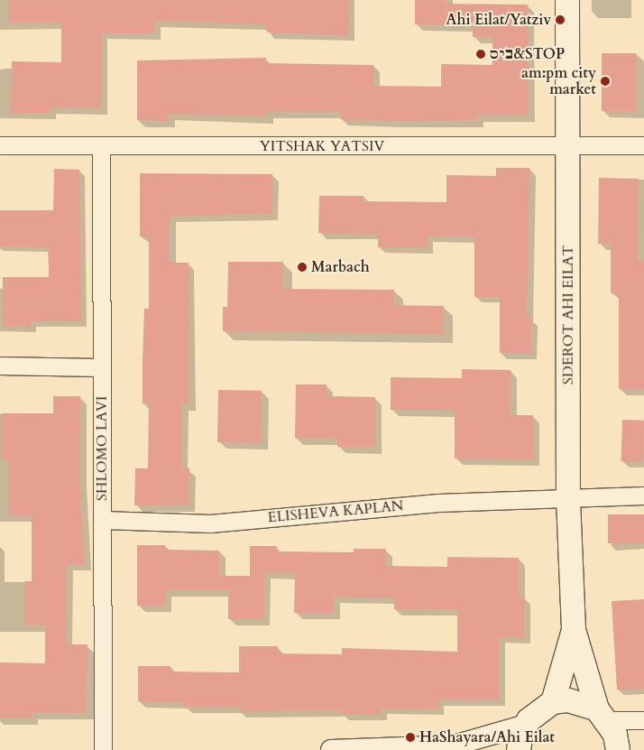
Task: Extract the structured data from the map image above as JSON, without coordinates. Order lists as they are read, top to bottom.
{
  "streets": {
    "main road": ["SDEROT AHI EILAT"],
    "street": ["YITSHAK YATSIV", "SHLOMO LAVI", "ELISHEVA KAPLAN"]
  },
  "crossings": [
    ["YITSHAK YATSIV", "SDEROT AHI EILAT"],
    ["YITSHAK YATSIV", "SHLOMO LAVI"],
    ["SDEROT AHI EILAT", "ELISHEVA KAPLAN"],
    ["SHLOMO LAVI", "ELISHEVA KAPLAN"]
  ],
  "places": [
    "Ahi Eilat/Yatziv",
    "ביס&STOP",
    "am:pm city market",
    "Marbach",
    "HaShayara/Ahi Eilat"
  ]
}
